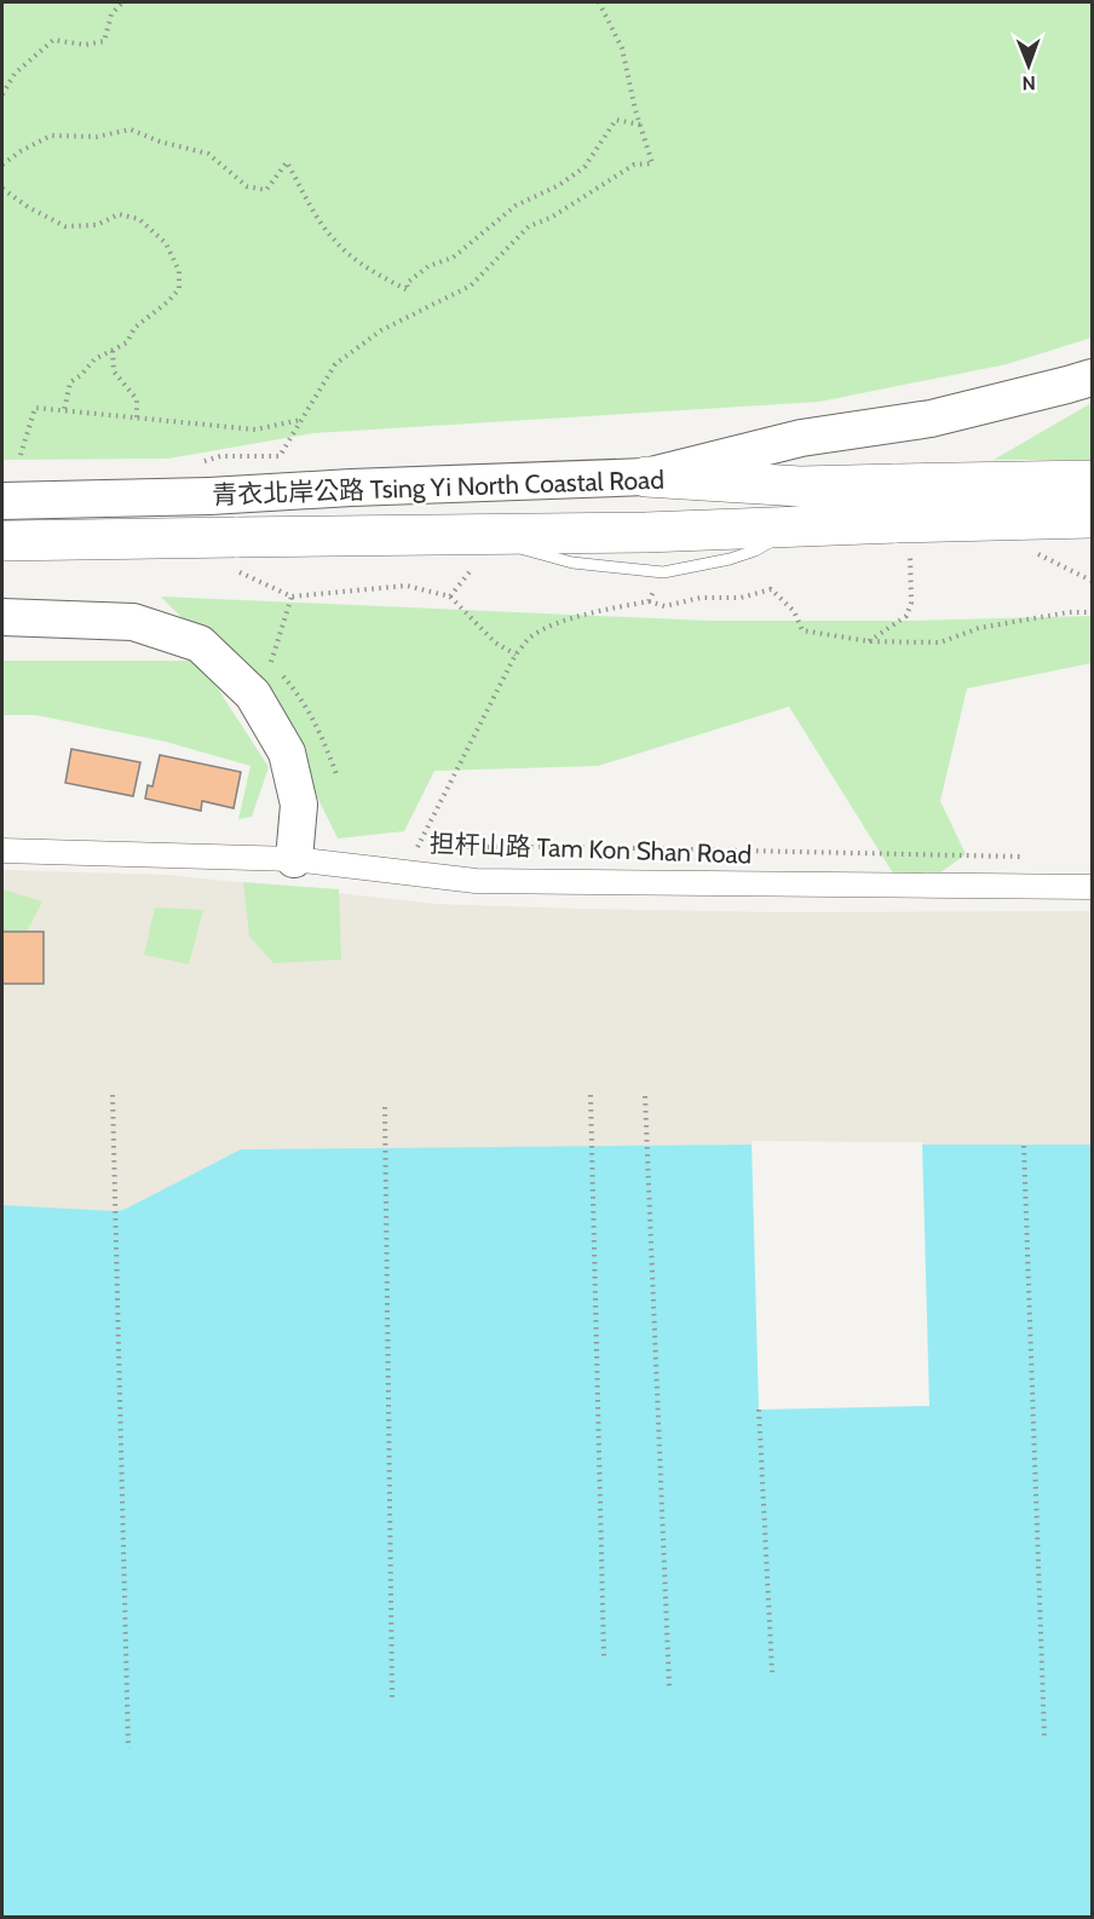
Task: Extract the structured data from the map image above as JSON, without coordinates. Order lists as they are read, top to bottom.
{
  "streets": {
    "highway": ["青衣北岸公路 Tsing Yi North Coastal Road"],
    "street": ["担杆山路 Tam Kon Shan Road"]
  },
  "north": "bottom"
}
